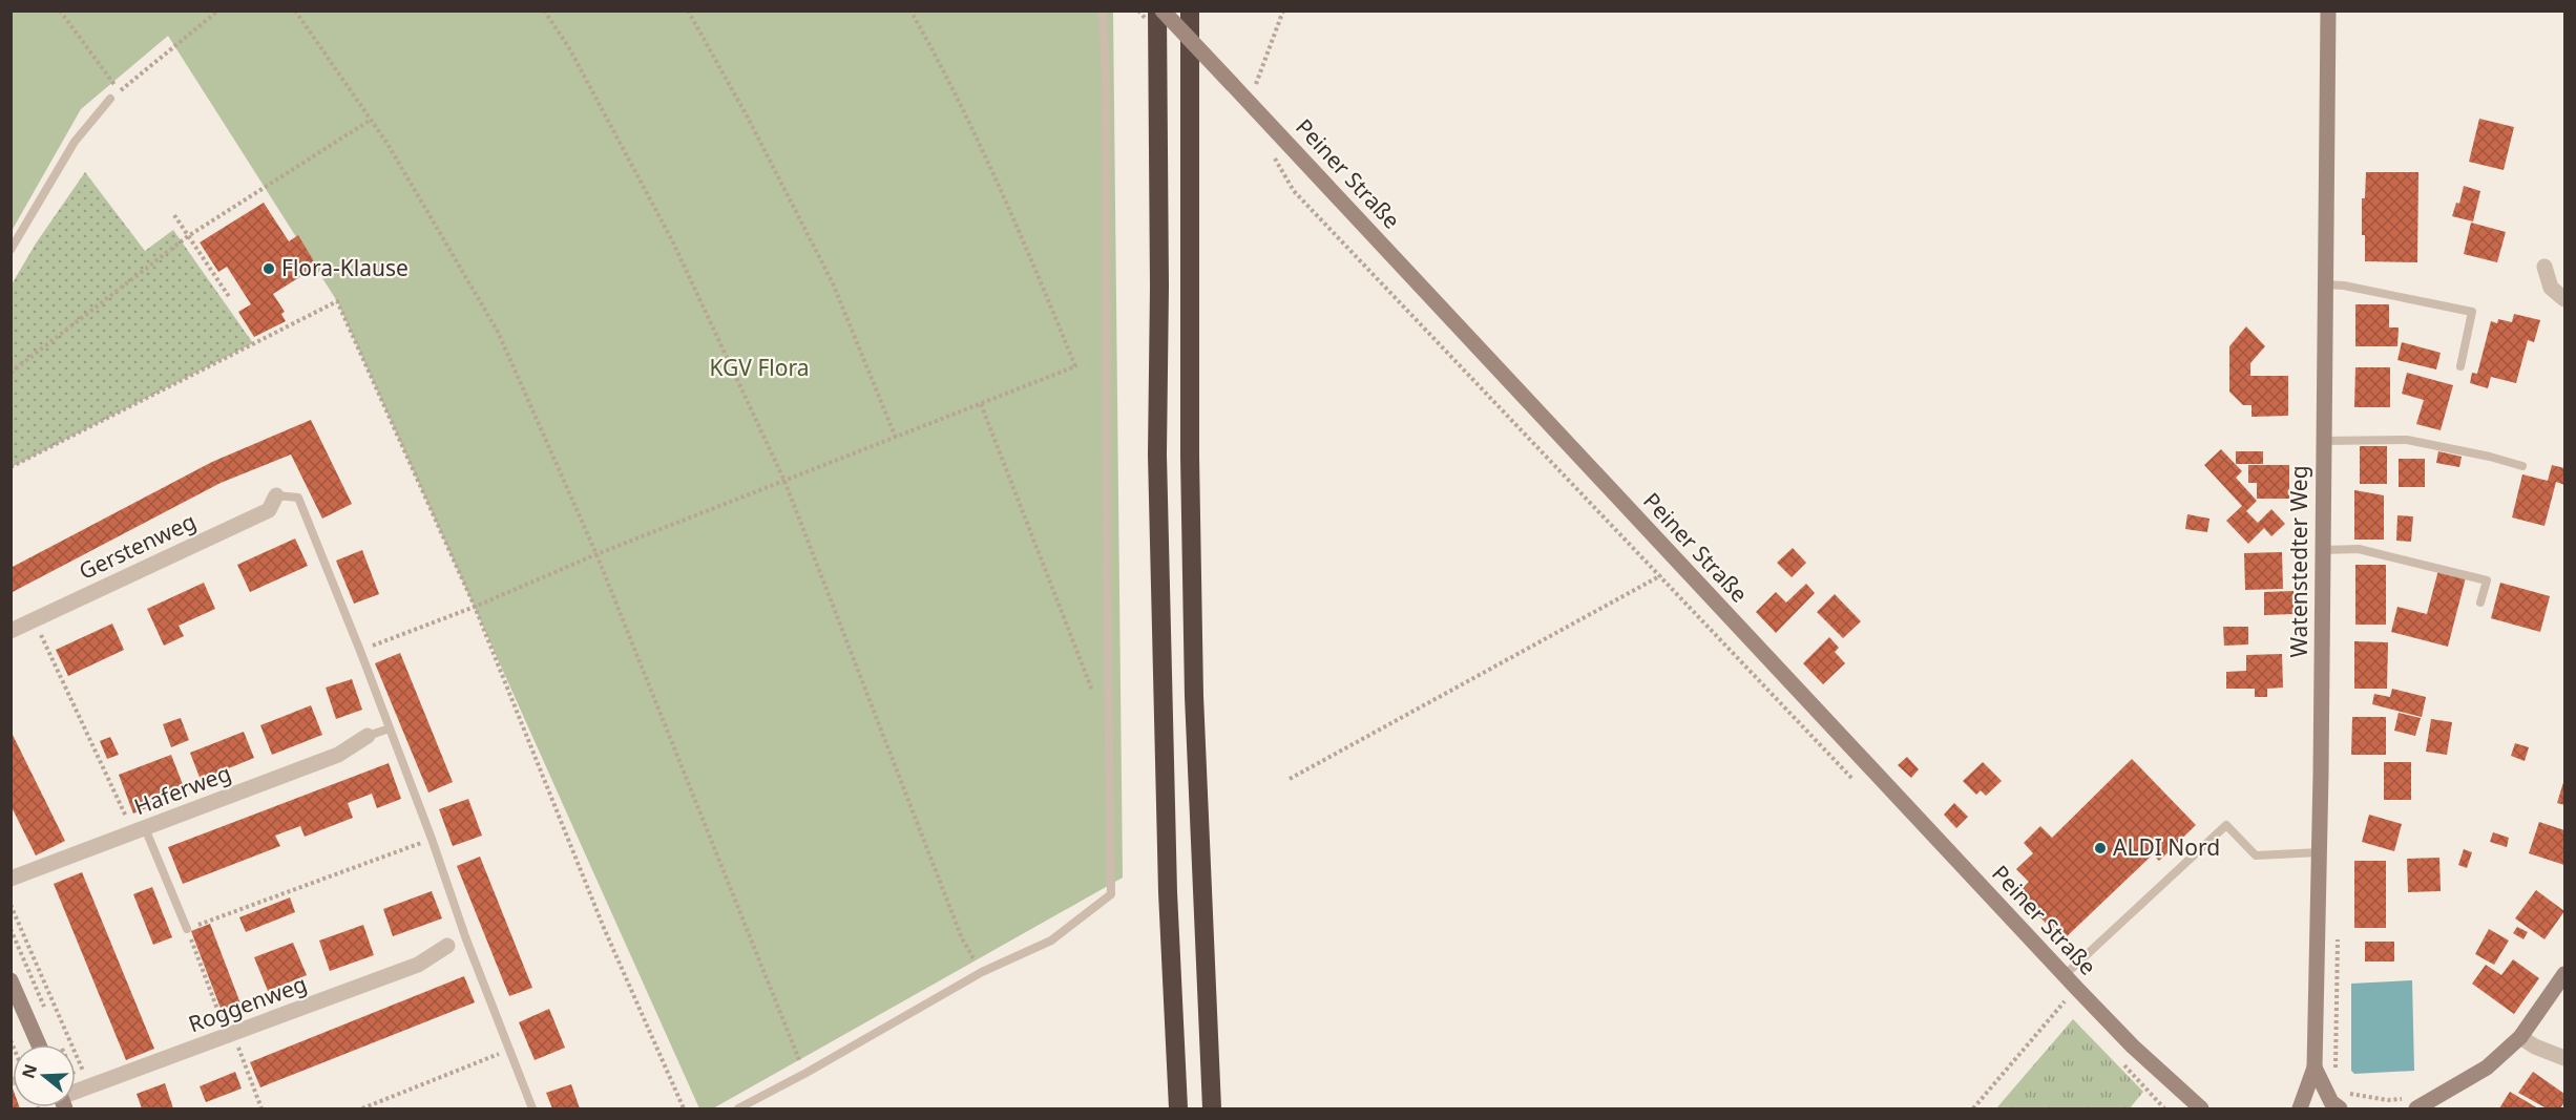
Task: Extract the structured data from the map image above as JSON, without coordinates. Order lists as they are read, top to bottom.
{
  "streets": {
    "street": [
      "Peiner Straße",
      "Gerstenweg",
      "Watenstedter Weg",
      "Haferweg",
      "Roggenweg"
    ]
  },
  "parks": ["KGV Flora"],
  "places": ["Flora-Klause", "ALDI Nord"],
  "north": "left"
}
